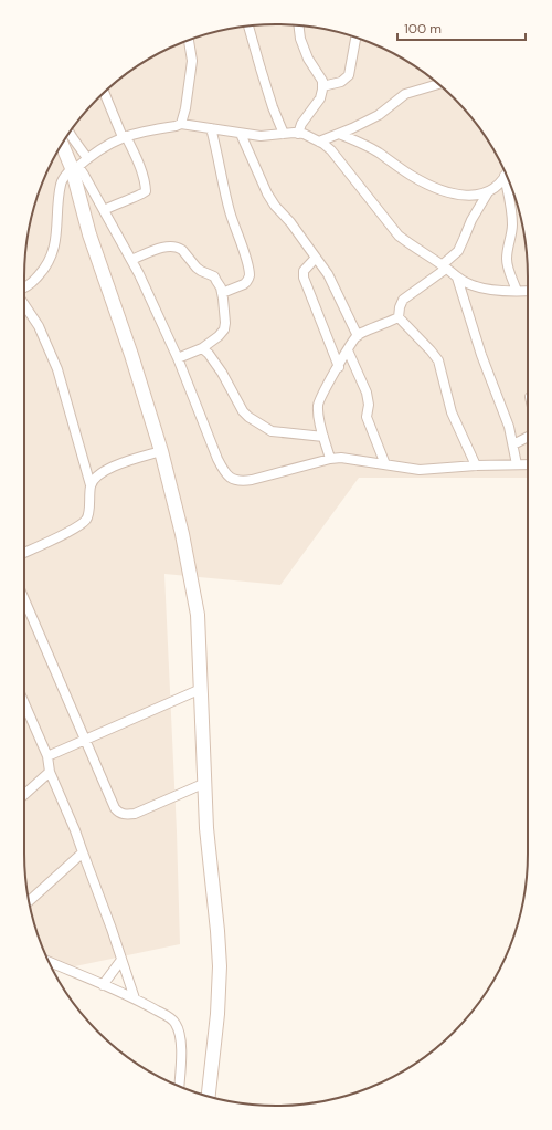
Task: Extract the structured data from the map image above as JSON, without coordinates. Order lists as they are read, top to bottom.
{
  "scale_bar": "100 m"
}
